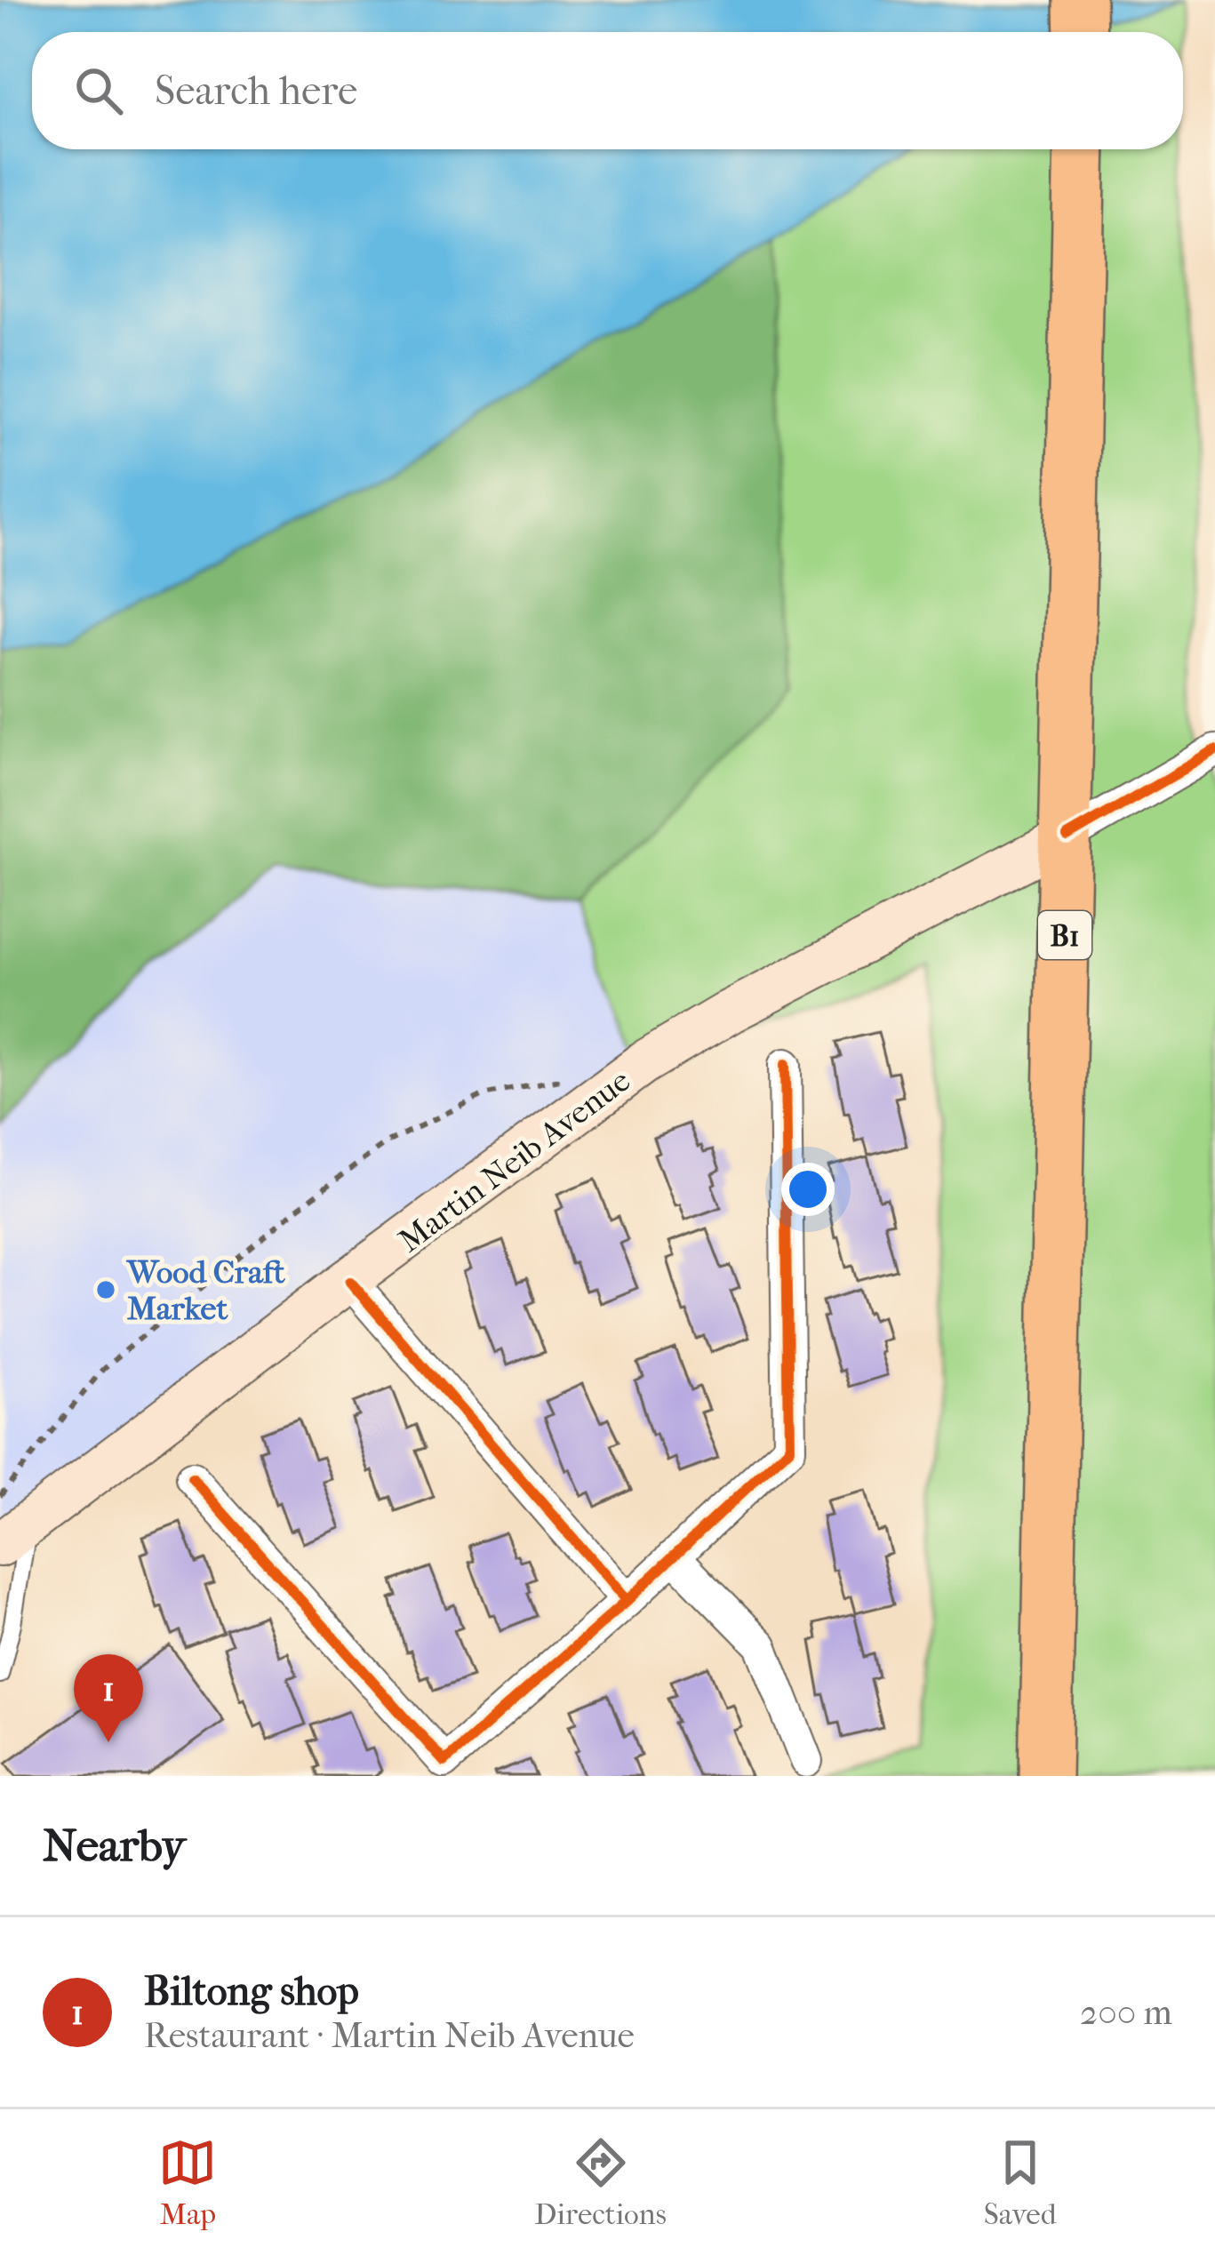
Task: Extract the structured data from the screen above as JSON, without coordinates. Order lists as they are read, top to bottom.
{
  "streets": {
    "highway": ["B1"],
    "main road": ["Martin Neib Avenue"]
  },
  "crossings": [
    ["B1", "Martin Neib Avenue"]
  ],
  "places": ["Wood Craft Market"],
  "page": {
    "search": "Search here",
    "pins": "1",
    "heading": "Nearby",
    "list": [
      {
        "mark": "1",
        "name": "Biltong shop",
        "note": "Restaurant · Martin Neib Avenue",
        "value": "200 m"
      }
    ],
    "nav": ["Map", "Directions", "Saved"]
  }
}
